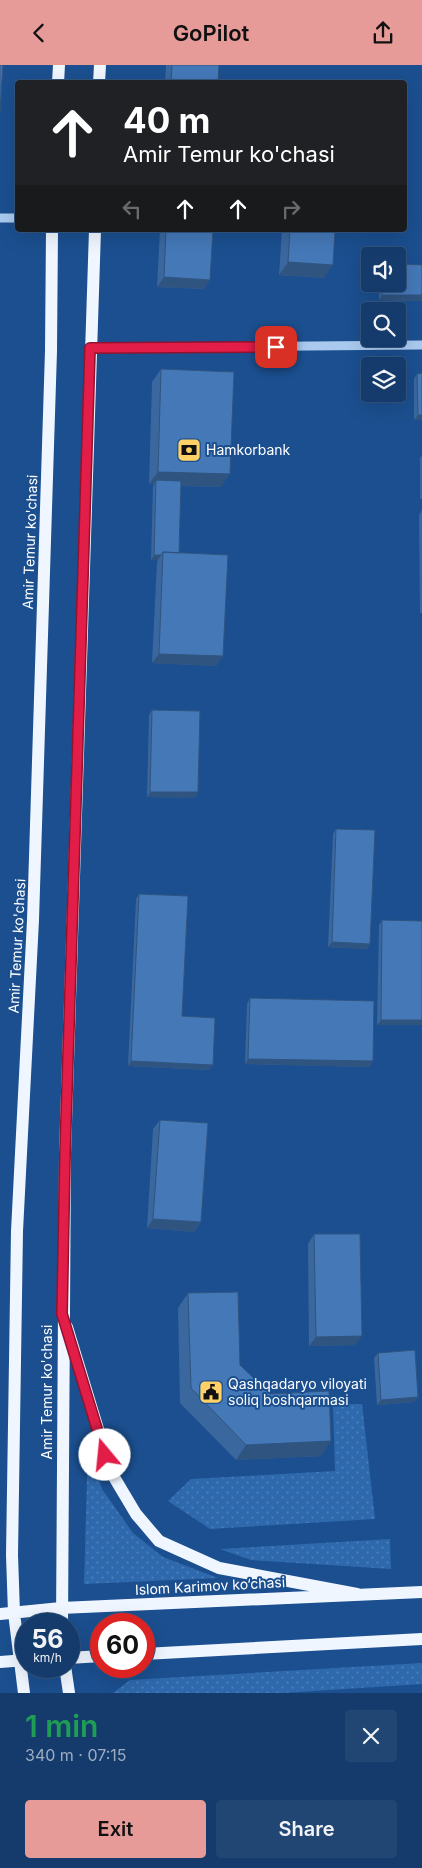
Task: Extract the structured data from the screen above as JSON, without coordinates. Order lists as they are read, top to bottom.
{
  "streets": {
    "main road": ["Amir Temur ko'chasi", "Islom Karimov ko‘chasi"]
  },
  "crossings": [
    ["Amir Temur ko'chasi", "Islom Karimov ko‘chasi"]
  ],
  "places": {
    "bank": ["Hamkorbank"],
    "public building": ["Qashqadaryo viloyati soliq boshqarmasi"]
  },
  "page": {
    "header": "GoPilot",
    "turn": ["40 m", "Amir Temur ko'chasi"],
    "speed": "56 km/h",
    "limit": "60",
    "heading": ["1 min", "340 m · 07:15"],
    "buttons": ["Exit", "Share"]
  }
}
